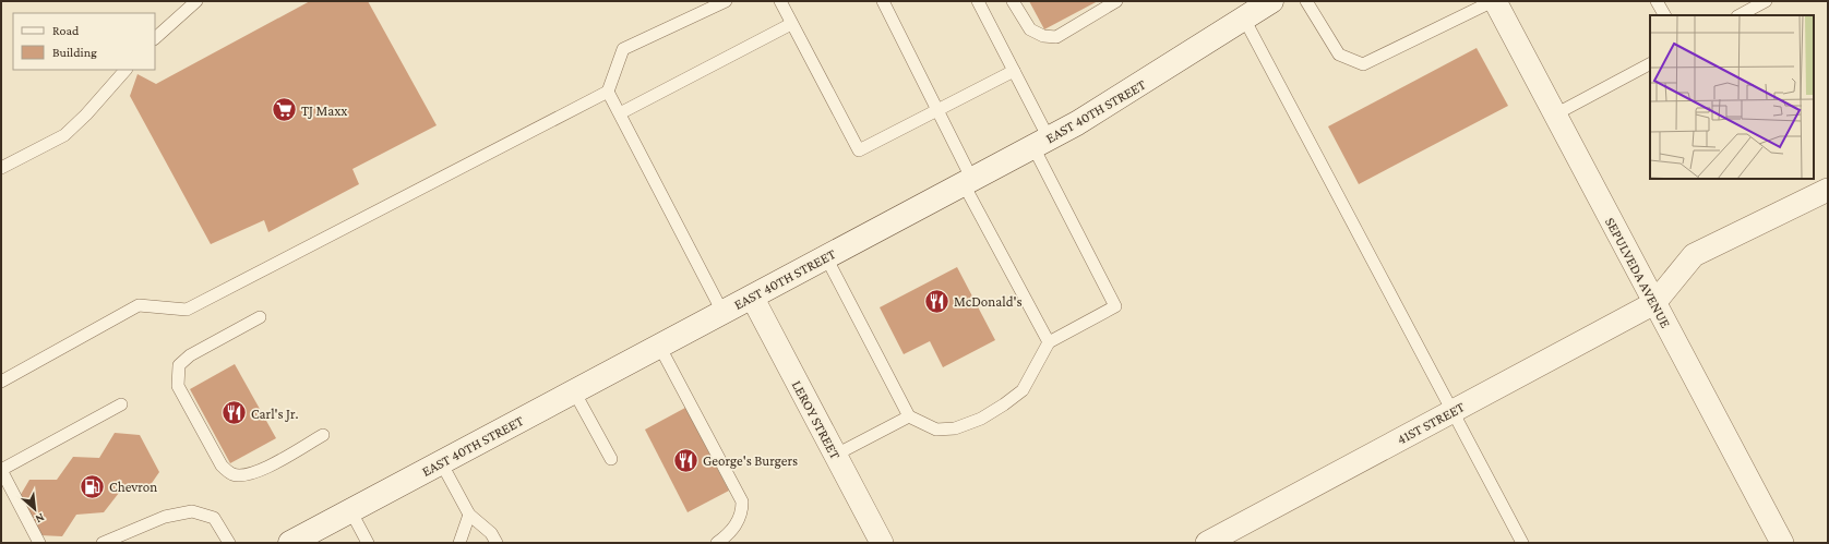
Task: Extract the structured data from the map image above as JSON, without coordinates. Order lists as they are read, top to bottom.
{
  "streets": {
    "main road": ["EAST 40TH STREET"],
    "street": ["SEPULVEDA AVENUE", "LEROY STREET", "41ST STREET"]
  },
  "crossings": [
    ["EAST 40TH STREET", "LEROY STREET"],
    ["SEPULVEDA AVENUE", "41ST STREET"]
  ],
  "places": {
    "supermarket": ["TJ Maxx"],
    "restaurant": ["McDonald's", "Carl's Jr.", "George's Burgers"],
    "fuel station": ["Chevron"]
  },
  "legend": ["Road", "Building"],
  "north": "bottom right"
}
